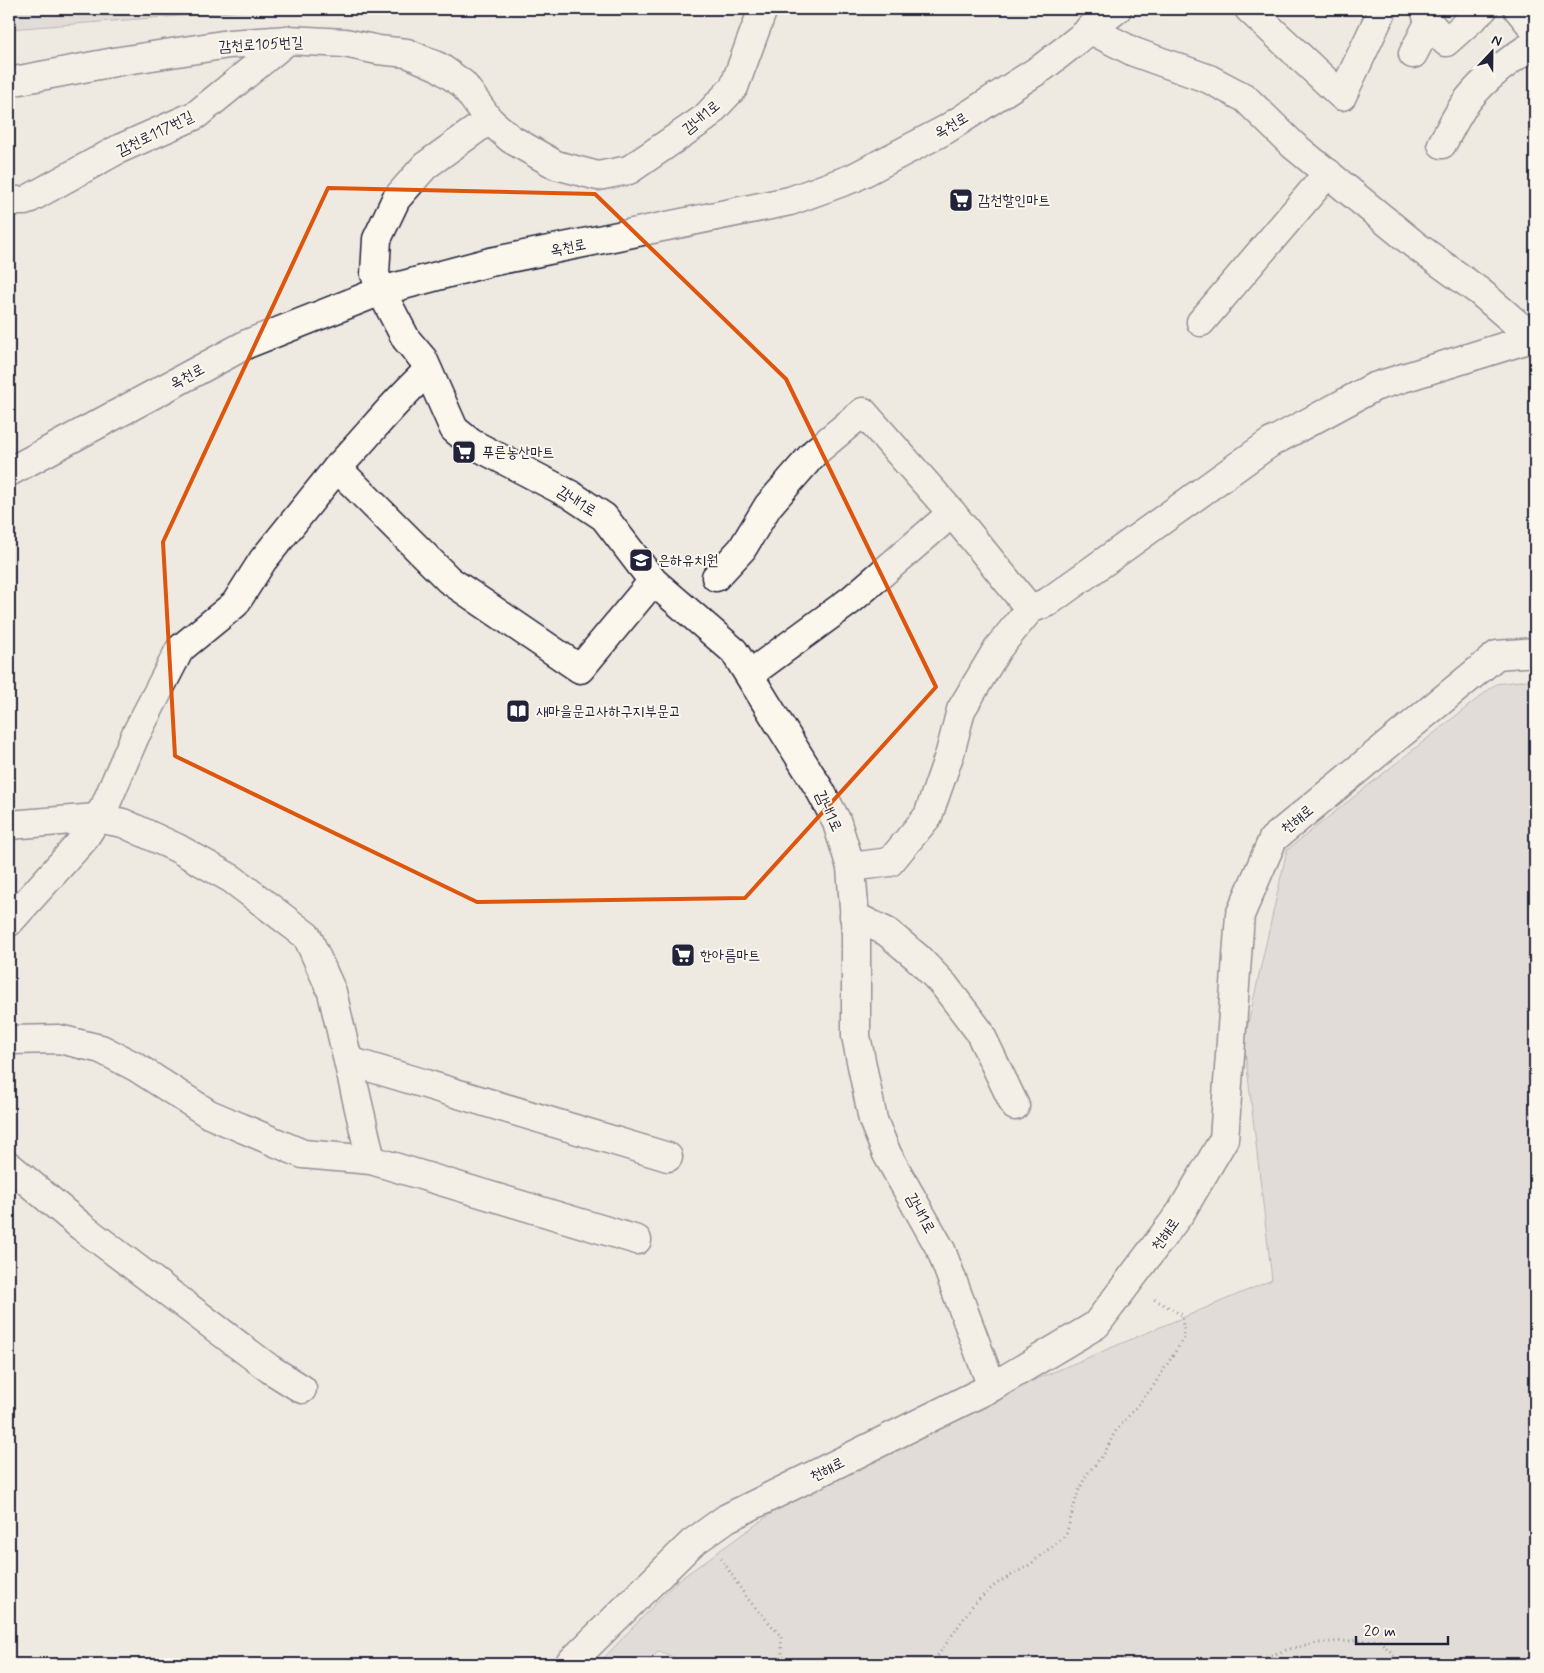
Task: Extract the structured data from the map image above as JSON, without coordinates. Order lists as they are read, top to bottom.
{
  "streets": {
    "street": [
      "감천로105번길",
      "감내1로",
      "옥천로",
      "감천로117번길",
      "천해로"
    ]
  },
  "crossings": [
    ["감천로105번길", "감내1로"],
    ["감천로105번길", "감천로117번길"],
    ["감내1로", "옥천로"],
    ["감내1로", "천해로"]
  ],
  "places": {
    "supermarket": ["감천할인마트", "푸른농산마트", "한아름마트"],
    "school or university": ["은하유치원"],
    "library": ["새마을문고사하구지부문고"]
  },
  "scale_bar": "20 m",
  "north": "top"
}
